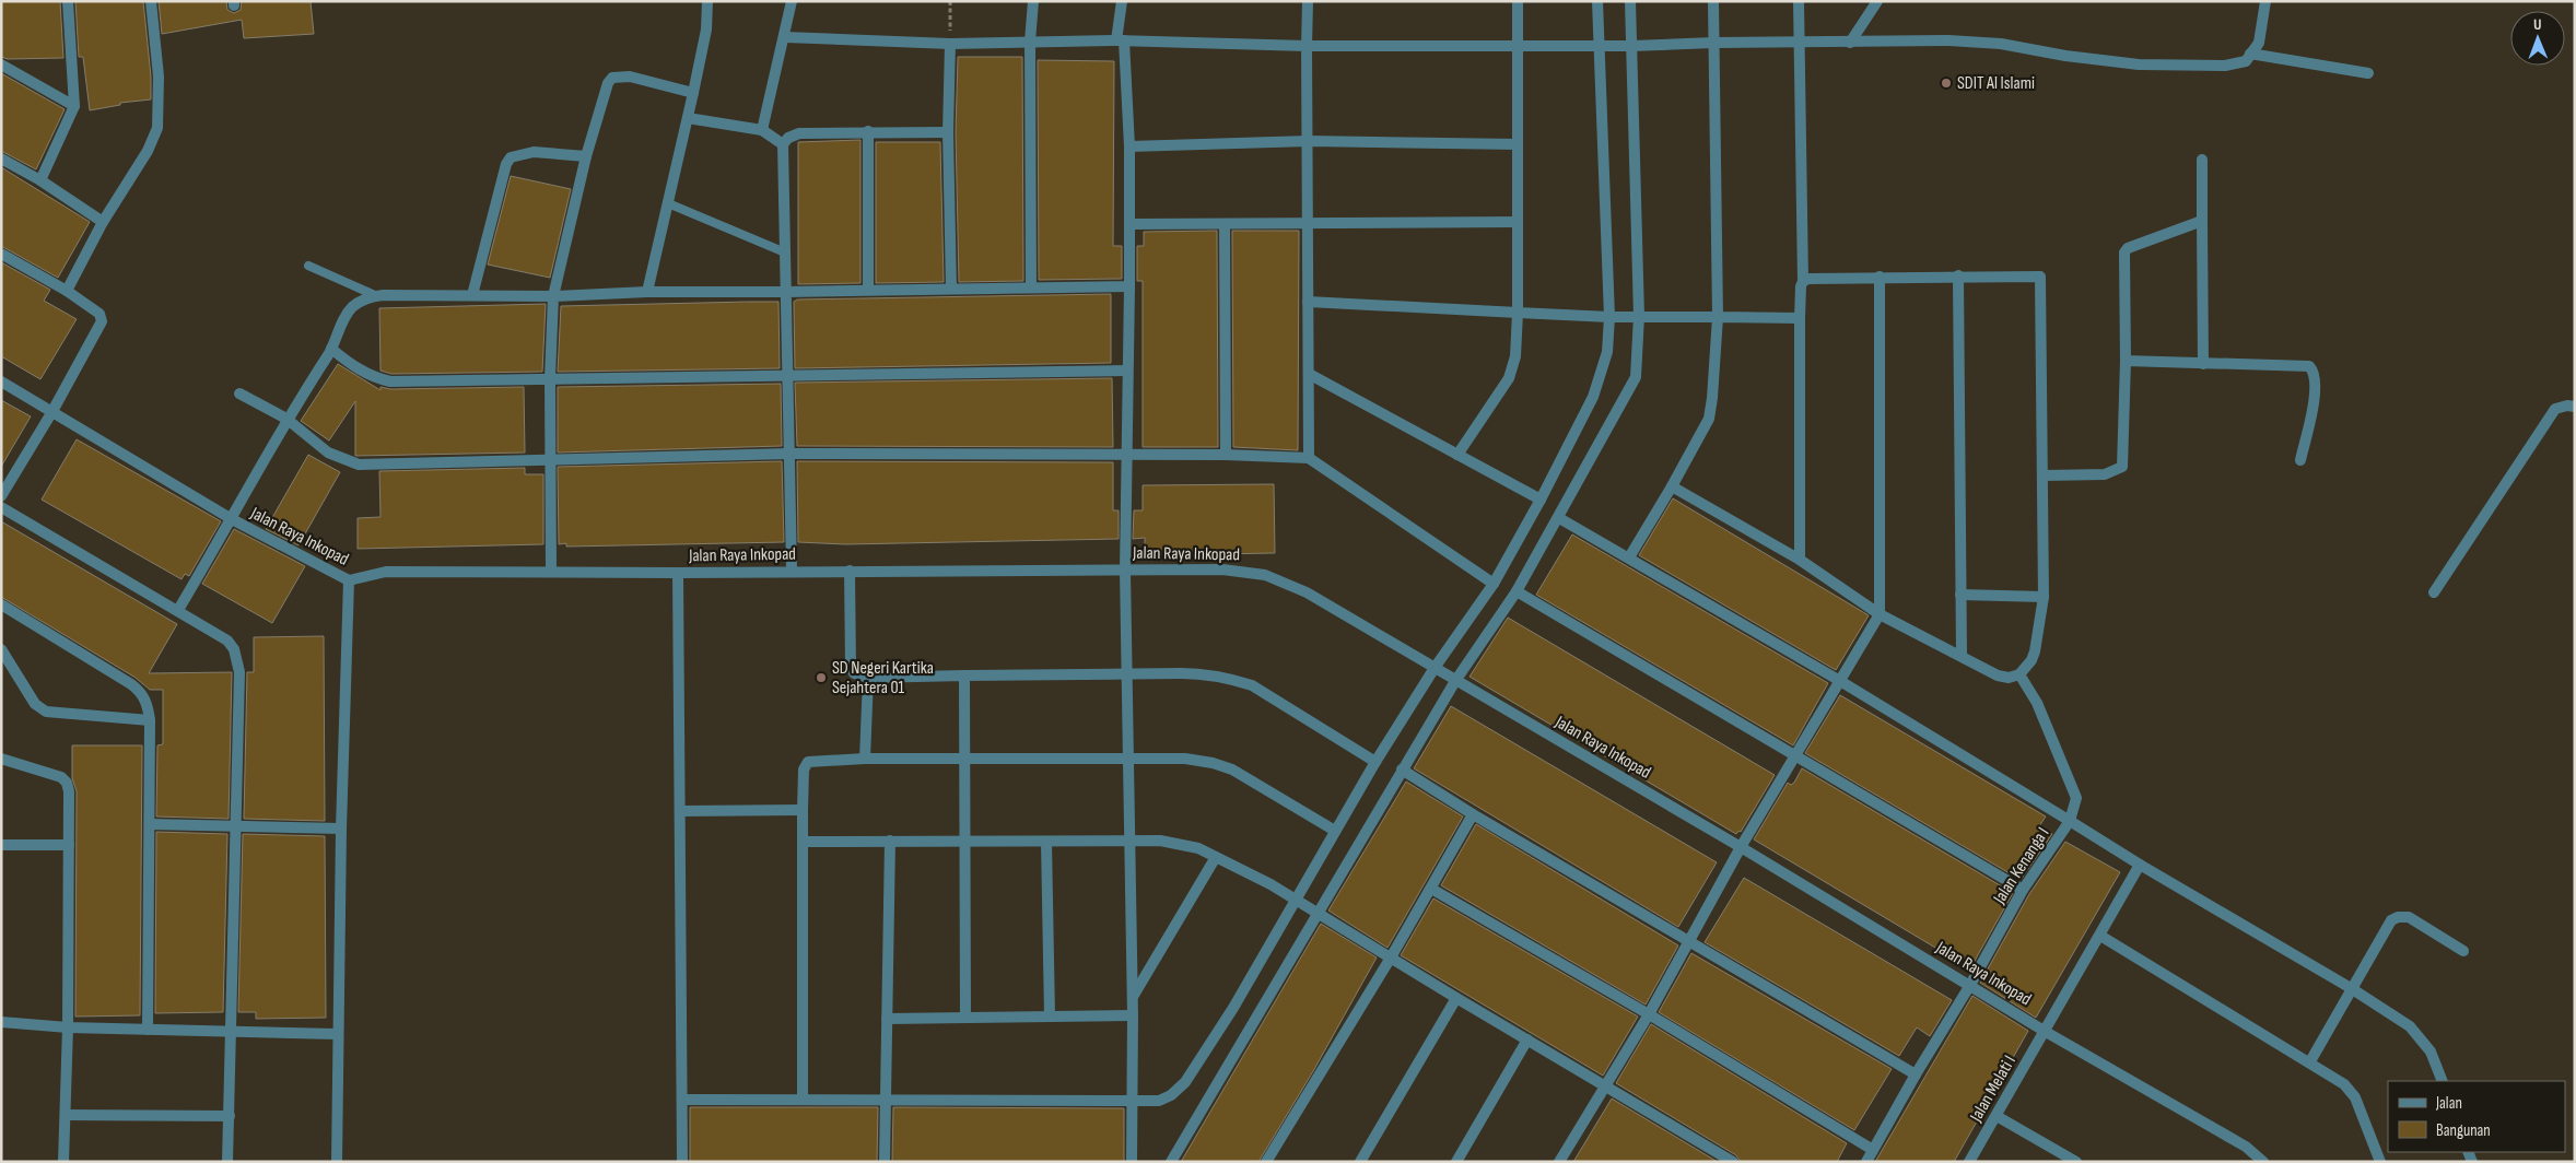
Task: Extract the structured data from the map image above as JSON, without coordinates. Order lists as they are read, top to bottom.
{
  "streets": {
    "street": ["Jalan Raya Inkopad", "Jalan Kenanga I", "Jalan Melati I"]
  },
  "crossings": [
    ["Jalan Raya Inkopad", "Jalan Kenanga I"],
    ["Jalan Raya Inkopad", "Jalan Melati I"]
  ],
  "places": ["SDIT Al Islami", "SD Negeri Kartika Sejahtera 01"],
  "legend": ["Jalan", "Bangunan"],
  "north": "top"
}
